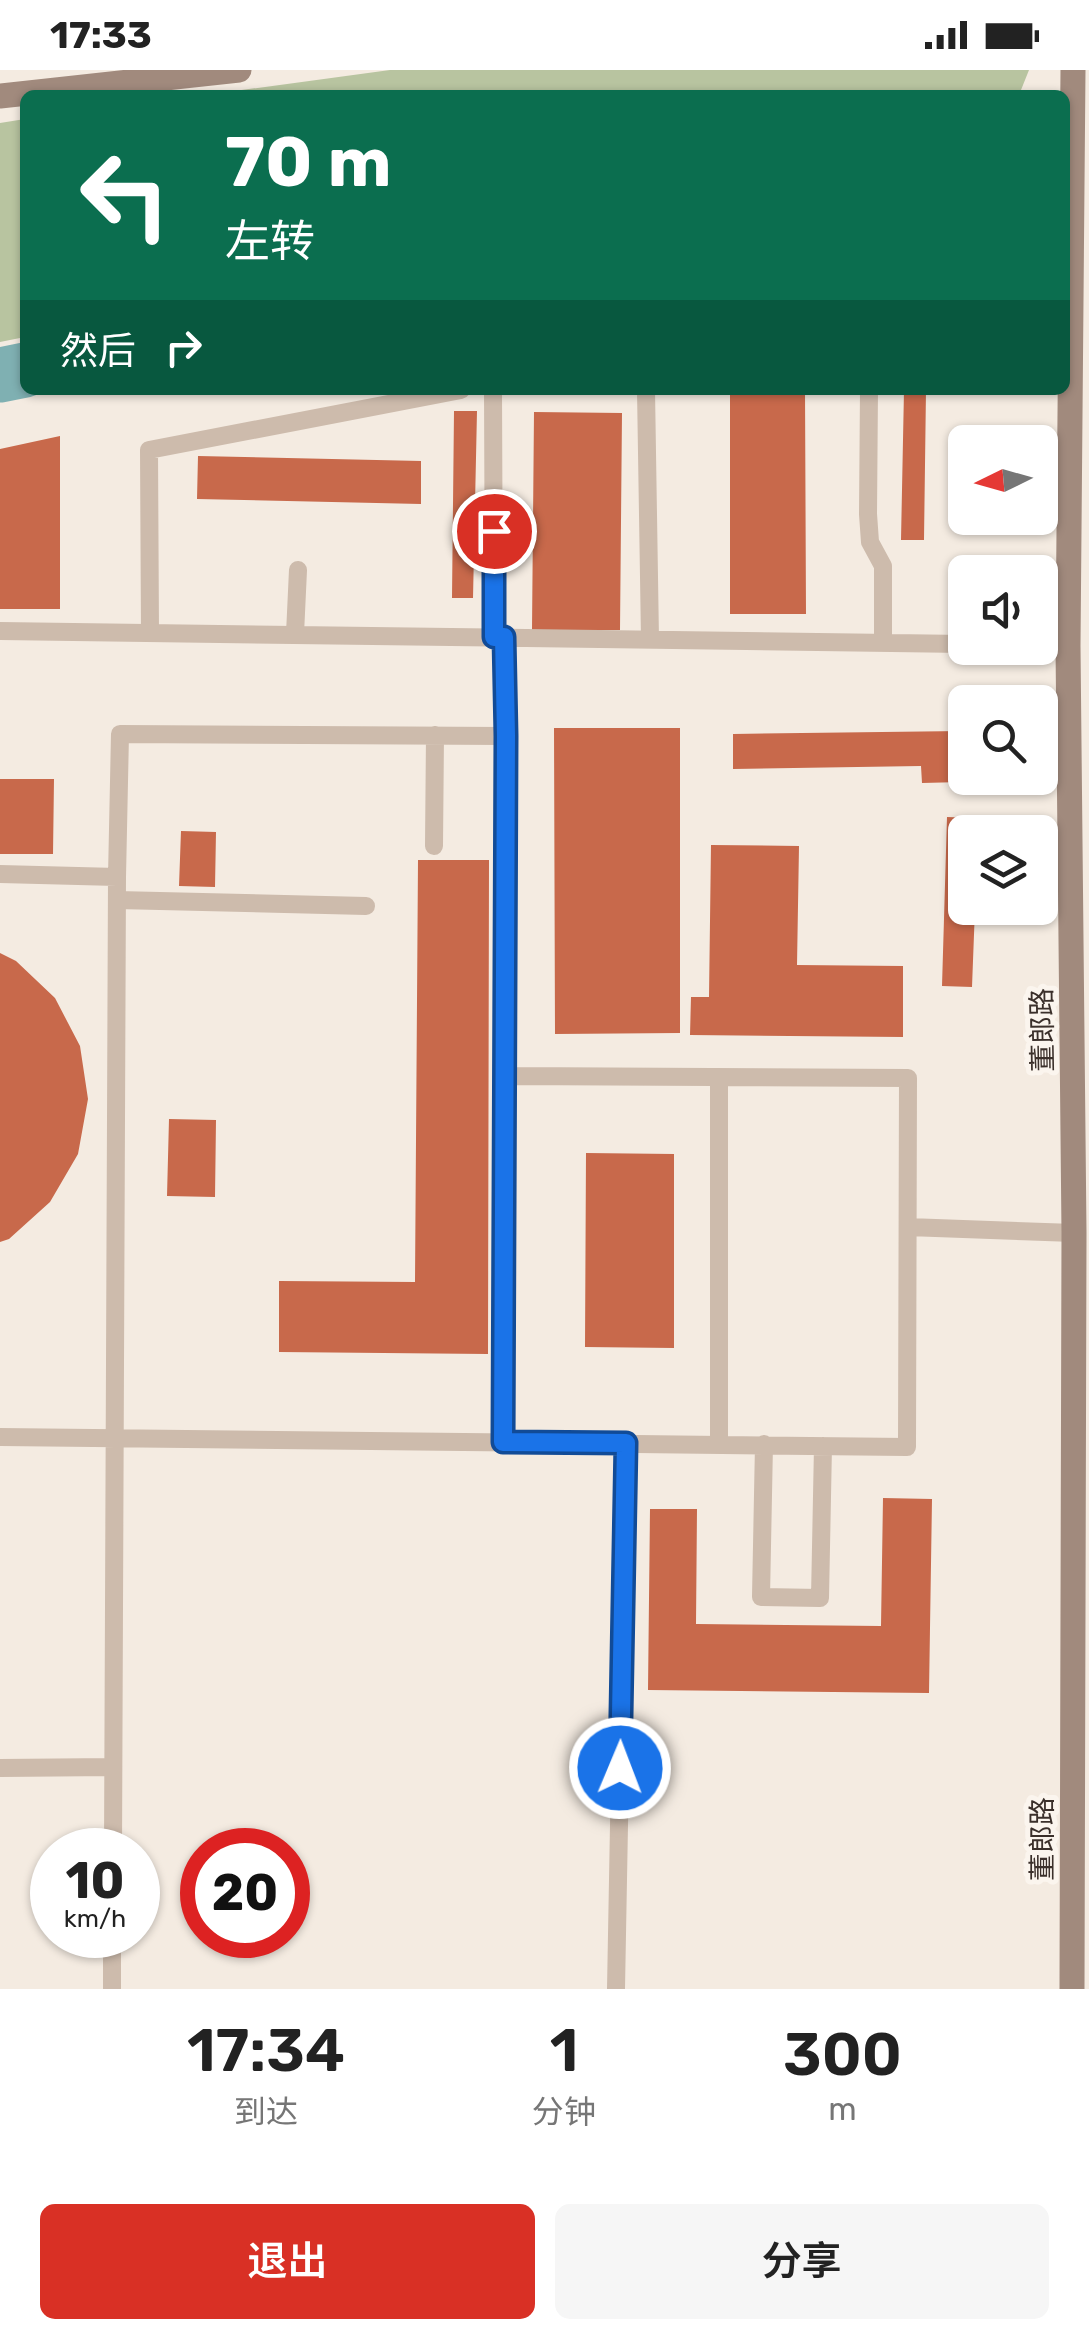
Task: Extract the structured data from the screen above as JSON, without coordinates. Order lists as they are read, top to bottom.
{
  "streets": {
    "main road": ["董郎路"]
  },
  "north": "left",
  "page": {
    "status": "17:33",
    "turn": ["70 m", "左转"],
    "then": "然后",
    "speed": "10 km/h",
    "limit": "20",
    "eta": [
      "17:34",
      "到达",
      "1",
      "分钟",
      "300",
      "m"
    ],
    "buttons": ["退出", "分享"]
  }
}
